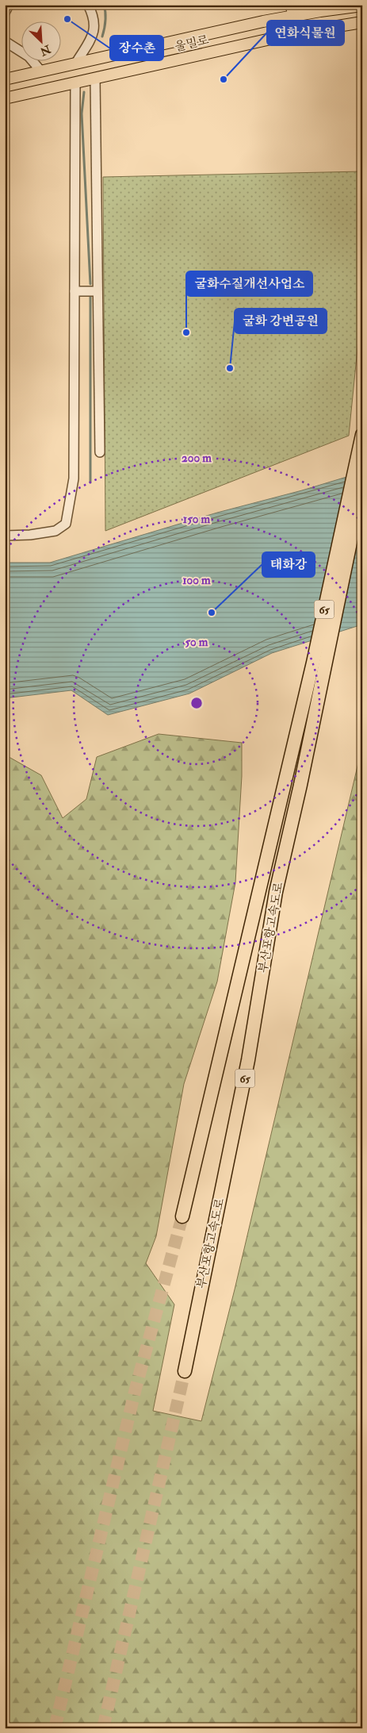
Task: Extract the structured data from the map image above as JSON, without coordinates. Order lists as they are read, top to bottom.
{
  "streets": {
    "highway": ["65", "부산포항고속도로"],
    "main road": ["울밀로"]
  },
  "places": [
    "장수촌",
    "연화식물원",
    "굴화수질개선사업소",
    "굴화 강변공원",
    "태화강"
  ],
  "north": "bottom right",
  "rings": [
    "200 m",
    "150 m",
    "100 m",
    "50 m"
  ]
}
